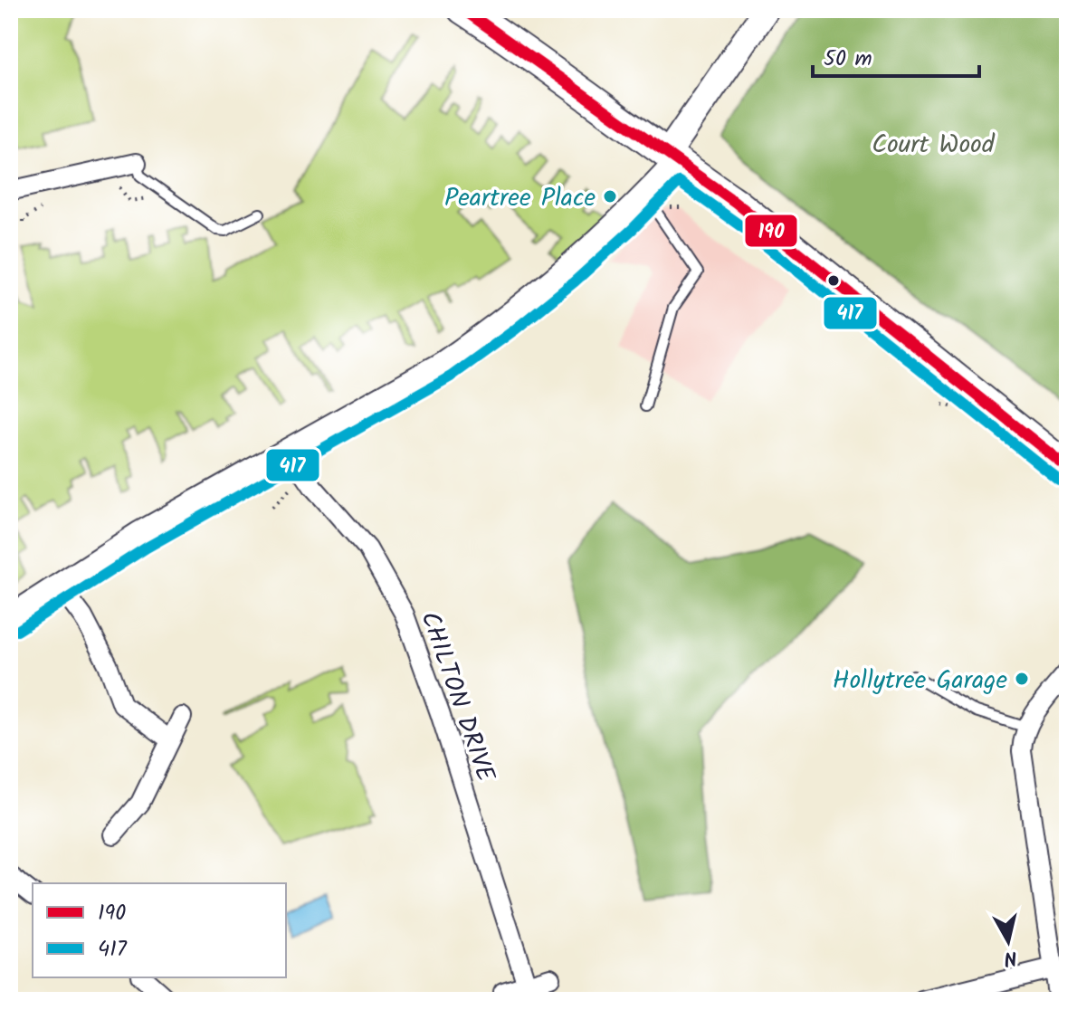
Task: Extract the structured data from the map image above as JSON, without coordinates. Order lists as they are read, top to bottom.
{
  "streets": {
    "street": ["CHILTON DRIVE"]
  },
  "parks": ["Court Wood"],
  "places": ["Peartree Place", "Hollytree Garage"],
  "lines": ["transit line 190", "transit line 417"],
  "legend": ["190", "417"],
  "scale_bar": "50 m",
  "north": "bottom"
}
